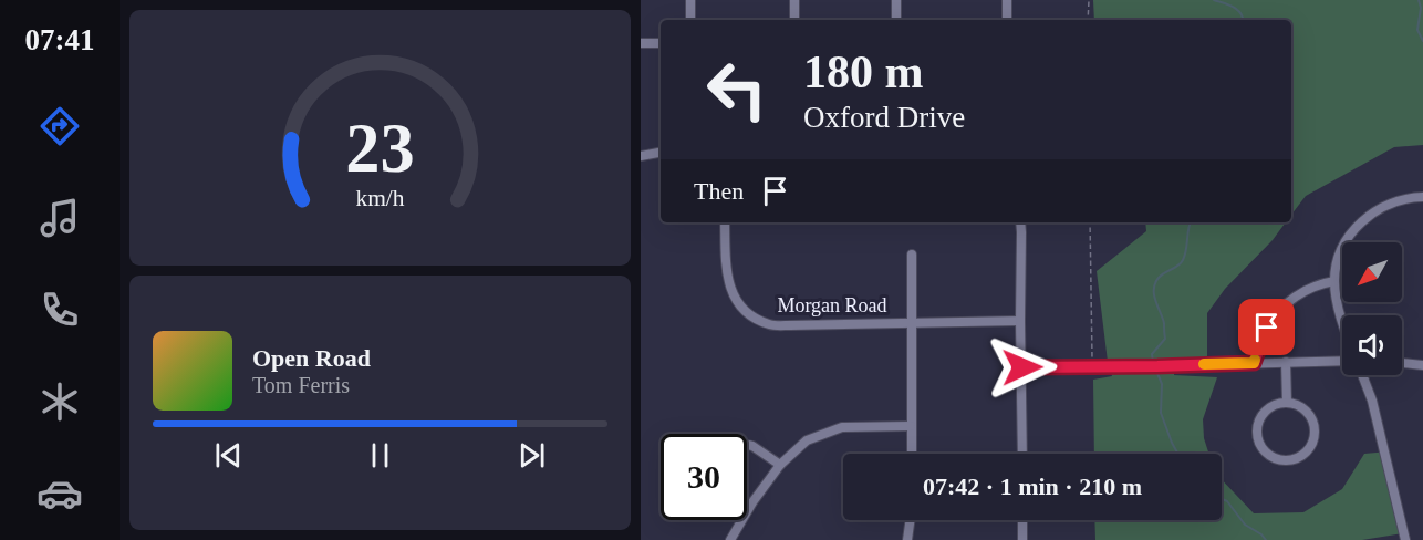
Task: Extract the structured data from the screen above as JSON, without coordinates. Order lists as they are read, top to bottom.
{
  "streets": {
    "street": ["Morgan Road"]
  },
  "north": "bottom left",
  "page": {
    "tabs": "07:41",
    "turn": ["180 m", "Oxford Drive"],
    "then": "Then",
    "song": ["Open Road", "Tom Ferris"],
    "limit": "30",
    "trip": "07:42 · 1 min · 210 m",
    "gauge": ["23", "km/h"]
  }
}
